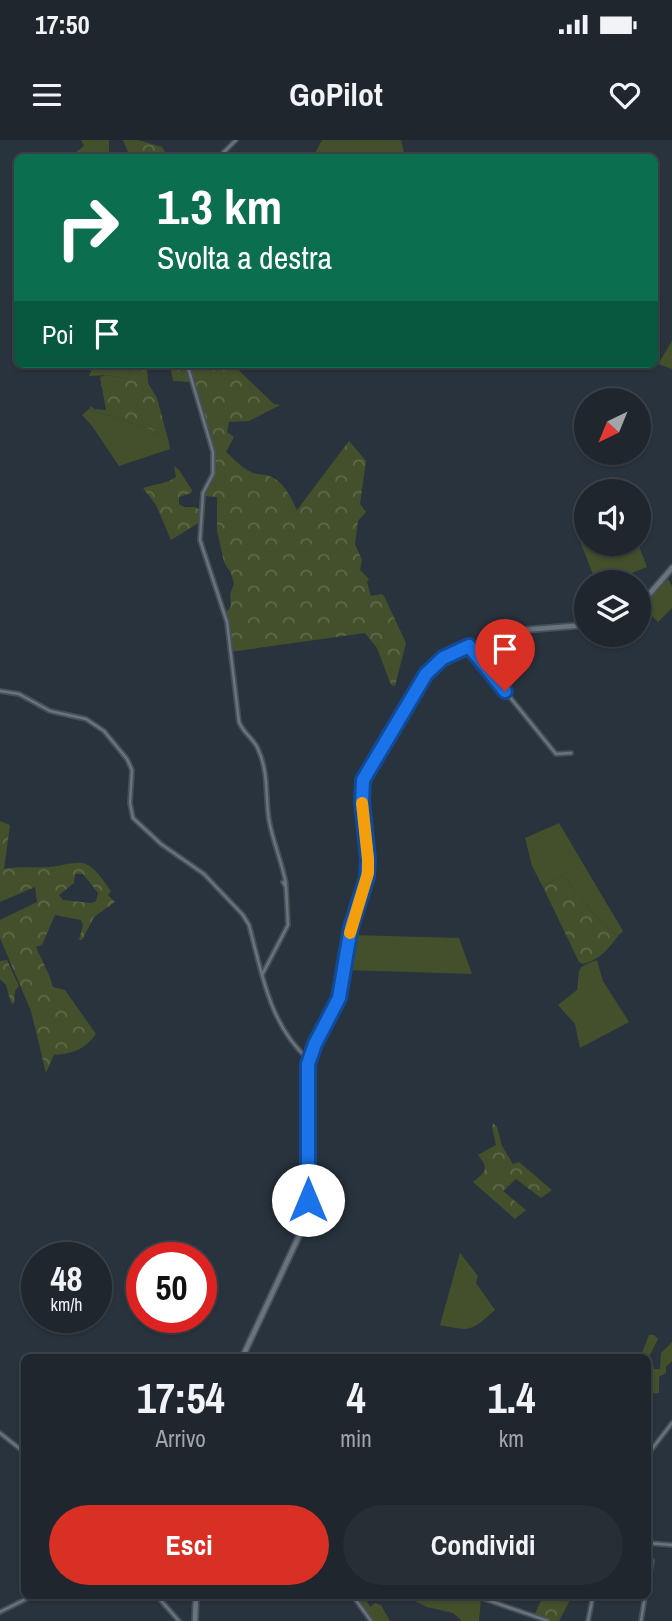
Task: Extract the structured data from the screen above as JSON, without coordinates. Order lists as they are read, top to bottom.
{
  "north": "bottom left",
  "page": {
    "status": "17:50",
    "header": "GoPilot",
    "turn": ["1.3 km", "Svolta a destra"],
    "then": "Poi",
    "speed": "48 km/h",
    "limit": "50",
    "eta": [
      "17:54",
      "Arrivo",
      "4",
      "min",
      "1.4",
      "km"
    ],
    "buttons": ["Esci", "Condividi"]
  }
}
